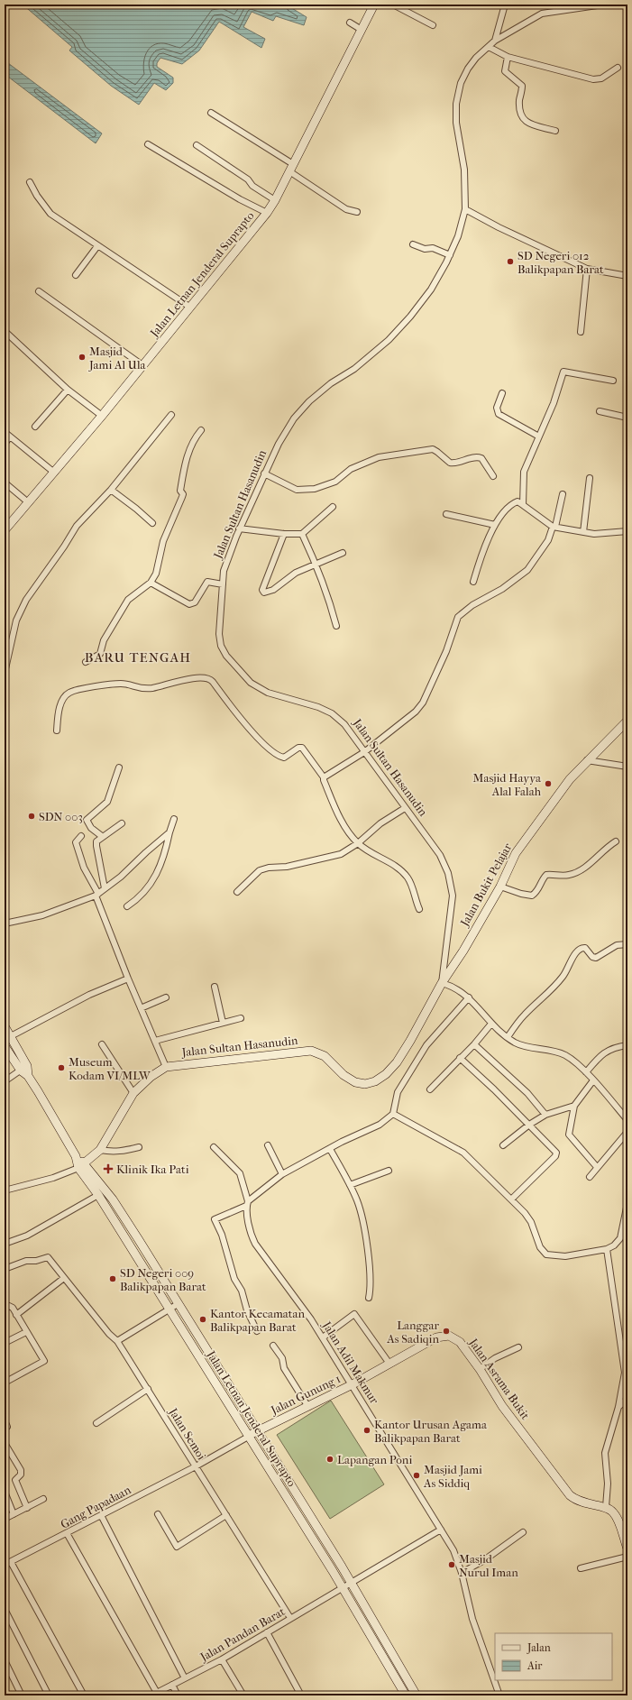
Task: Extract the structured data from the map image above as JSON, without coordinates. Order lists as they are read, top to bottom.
{
  "streets": {
    "main road": [
      "Jalan Letnan Jenderal Suprapto",
      "Jalan Sultan Hasanudin",
      "Jalan Bukit Pelajar",
      "Jalan Asrama Bukit",
      "Jalan Gunung 1"
    ],
    "street": [
      "Jalan Adil Makmur",
      "Jalan Semoi",
      "Gang Papadaan",
      "Jalan Pandan Barat"
    ]
  },
  "crossings": [
    ["Jalan Letnan Jenderal Suprapto", "Jalan Sultan Hasanudin"],
    ["Jalan Letnan Jenderal Suprapto", "Jalan Gunung 1"],
    ["Jalan Letnan Jenderal Suprapto", "Gang Papadaan"],
    ["Jalan Letnan Jenderal Suprapto", "Jalan Pandan Barat"],
    ["Jalan Sultan Hasanudin", "Jalan Bukit Pelajar"],
    ["Jalan Adil Makmur", "Jalan Asrama Bukit"],
    ["Jalan Adil Makmur", "Jalan Gunung 1"],
    ["Jalan Asrama Bukit", "Jalan Gunung 1"],
    ["Jalan Gunung 1", "Gang Papadaan"],
    ["Jalan Semoi", "Gang Papadaan"],
    ["Jalan Semoi", "Jalan Pandan Barat"]
  ],
  "districts": ["BARU TENGAH"],
  "places": {
    "other": [
      "SD Negeri 012 Balikpapan Barat",
      "Masjid Jami Al Ula",
      "Masjid Hayya Alal Falah",
      "SDN 003",
      "Museum Kodam VI/MLW",
      "SD Negeri 009 Balikpapan Barat",
      "Kantor Kecamatan Balikpapan Barat",
      "Langgar As Sadiqin",
      "Kantor Urusan Agama Balikpapan Barat",
      "Lapangan Poni",
      "Masjid Jami As Siddiq",
      "Masjid Nurul Iman"
    ],
    "health": ["Klinik Ika Pati"]
  },
  "legend": ["Jalan", "Air"]
}
